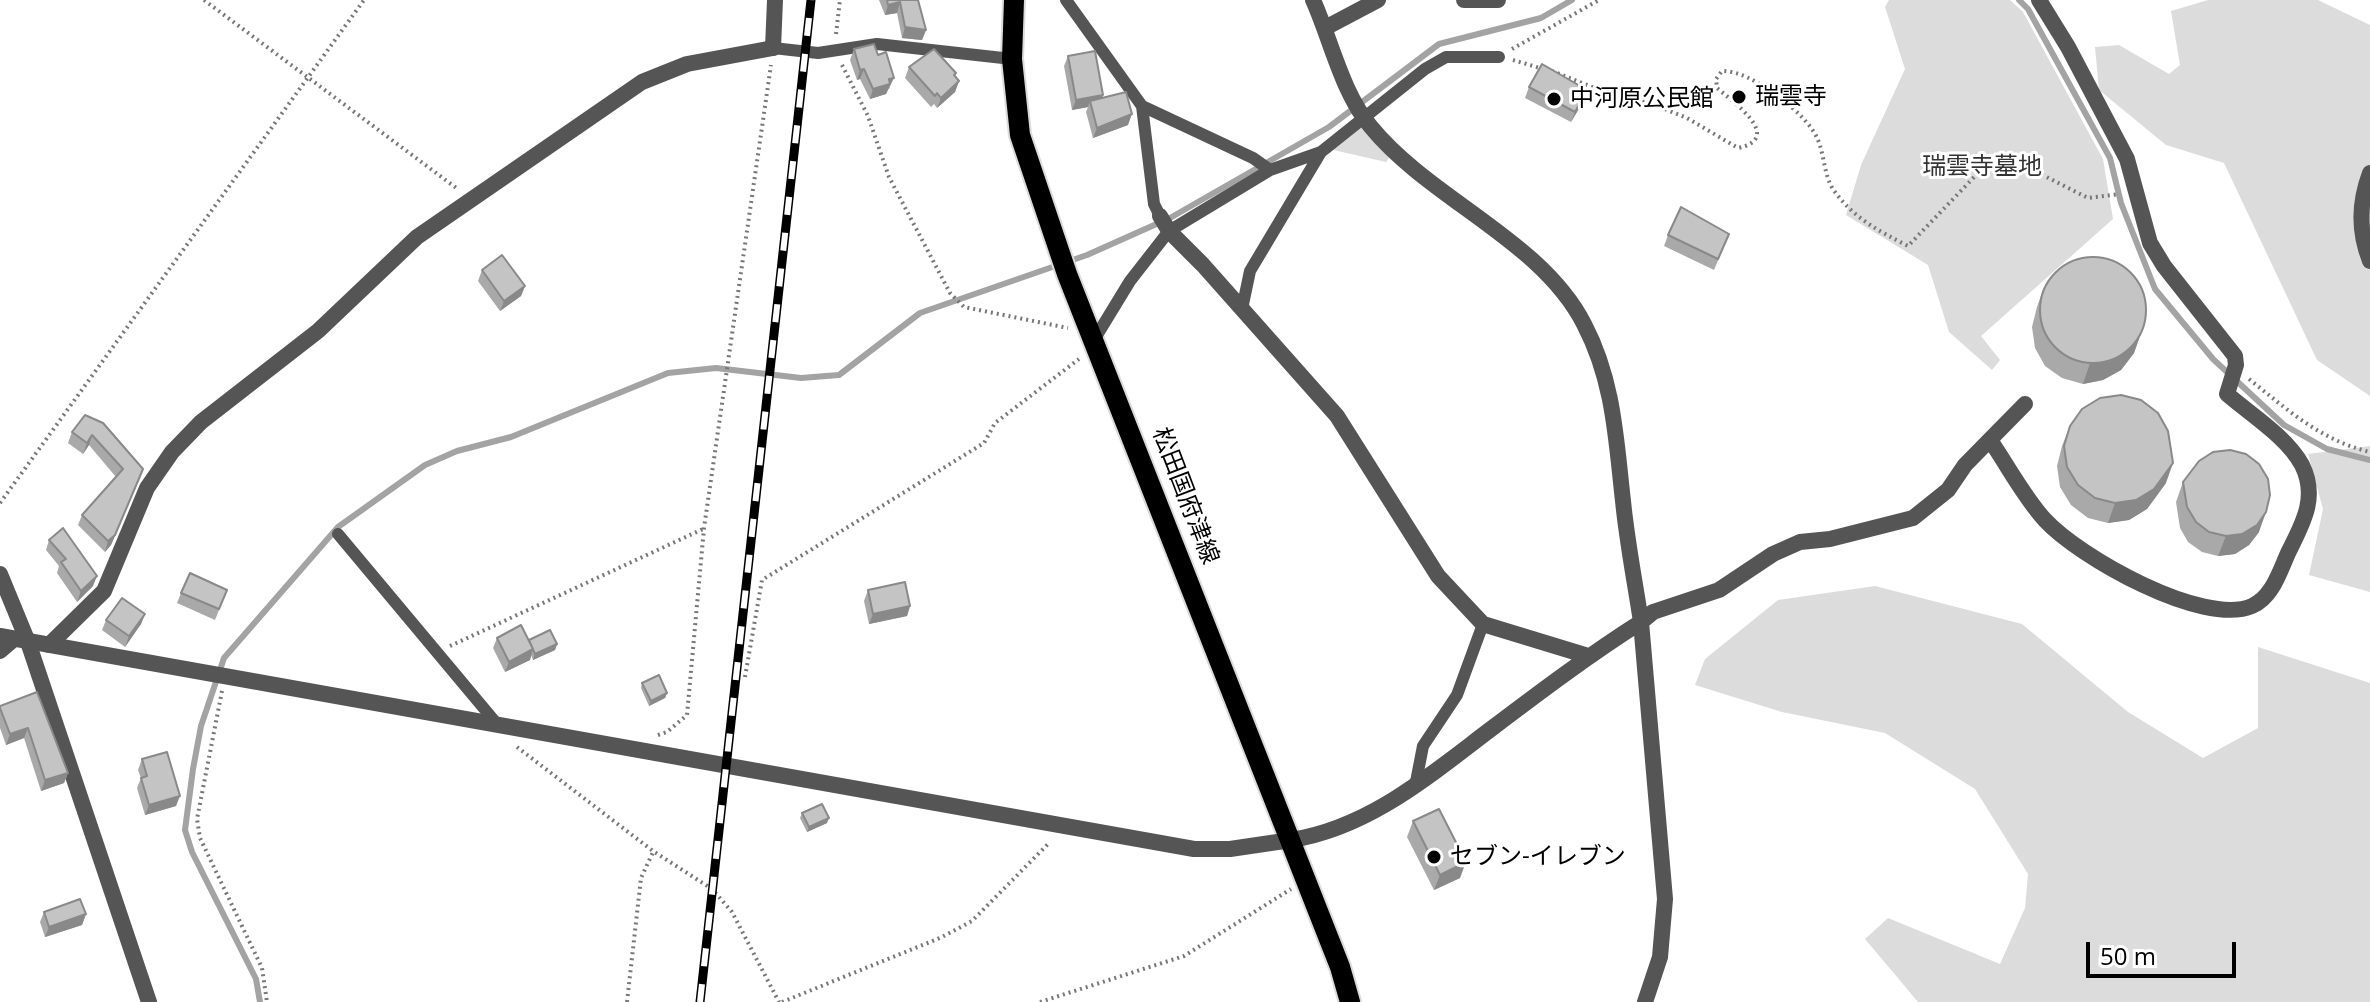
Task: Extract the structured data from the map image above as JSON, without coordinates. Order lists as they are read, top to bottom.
{
  "streets": {
    "main road": ["松田国府津線"]
  },
  "parks": ["瑞雲寺墓地"],
  "places": ["瑞雲寺", "中河原公民館", "セブン-イレブン"],
  "scale_bar": "50 m"
}
